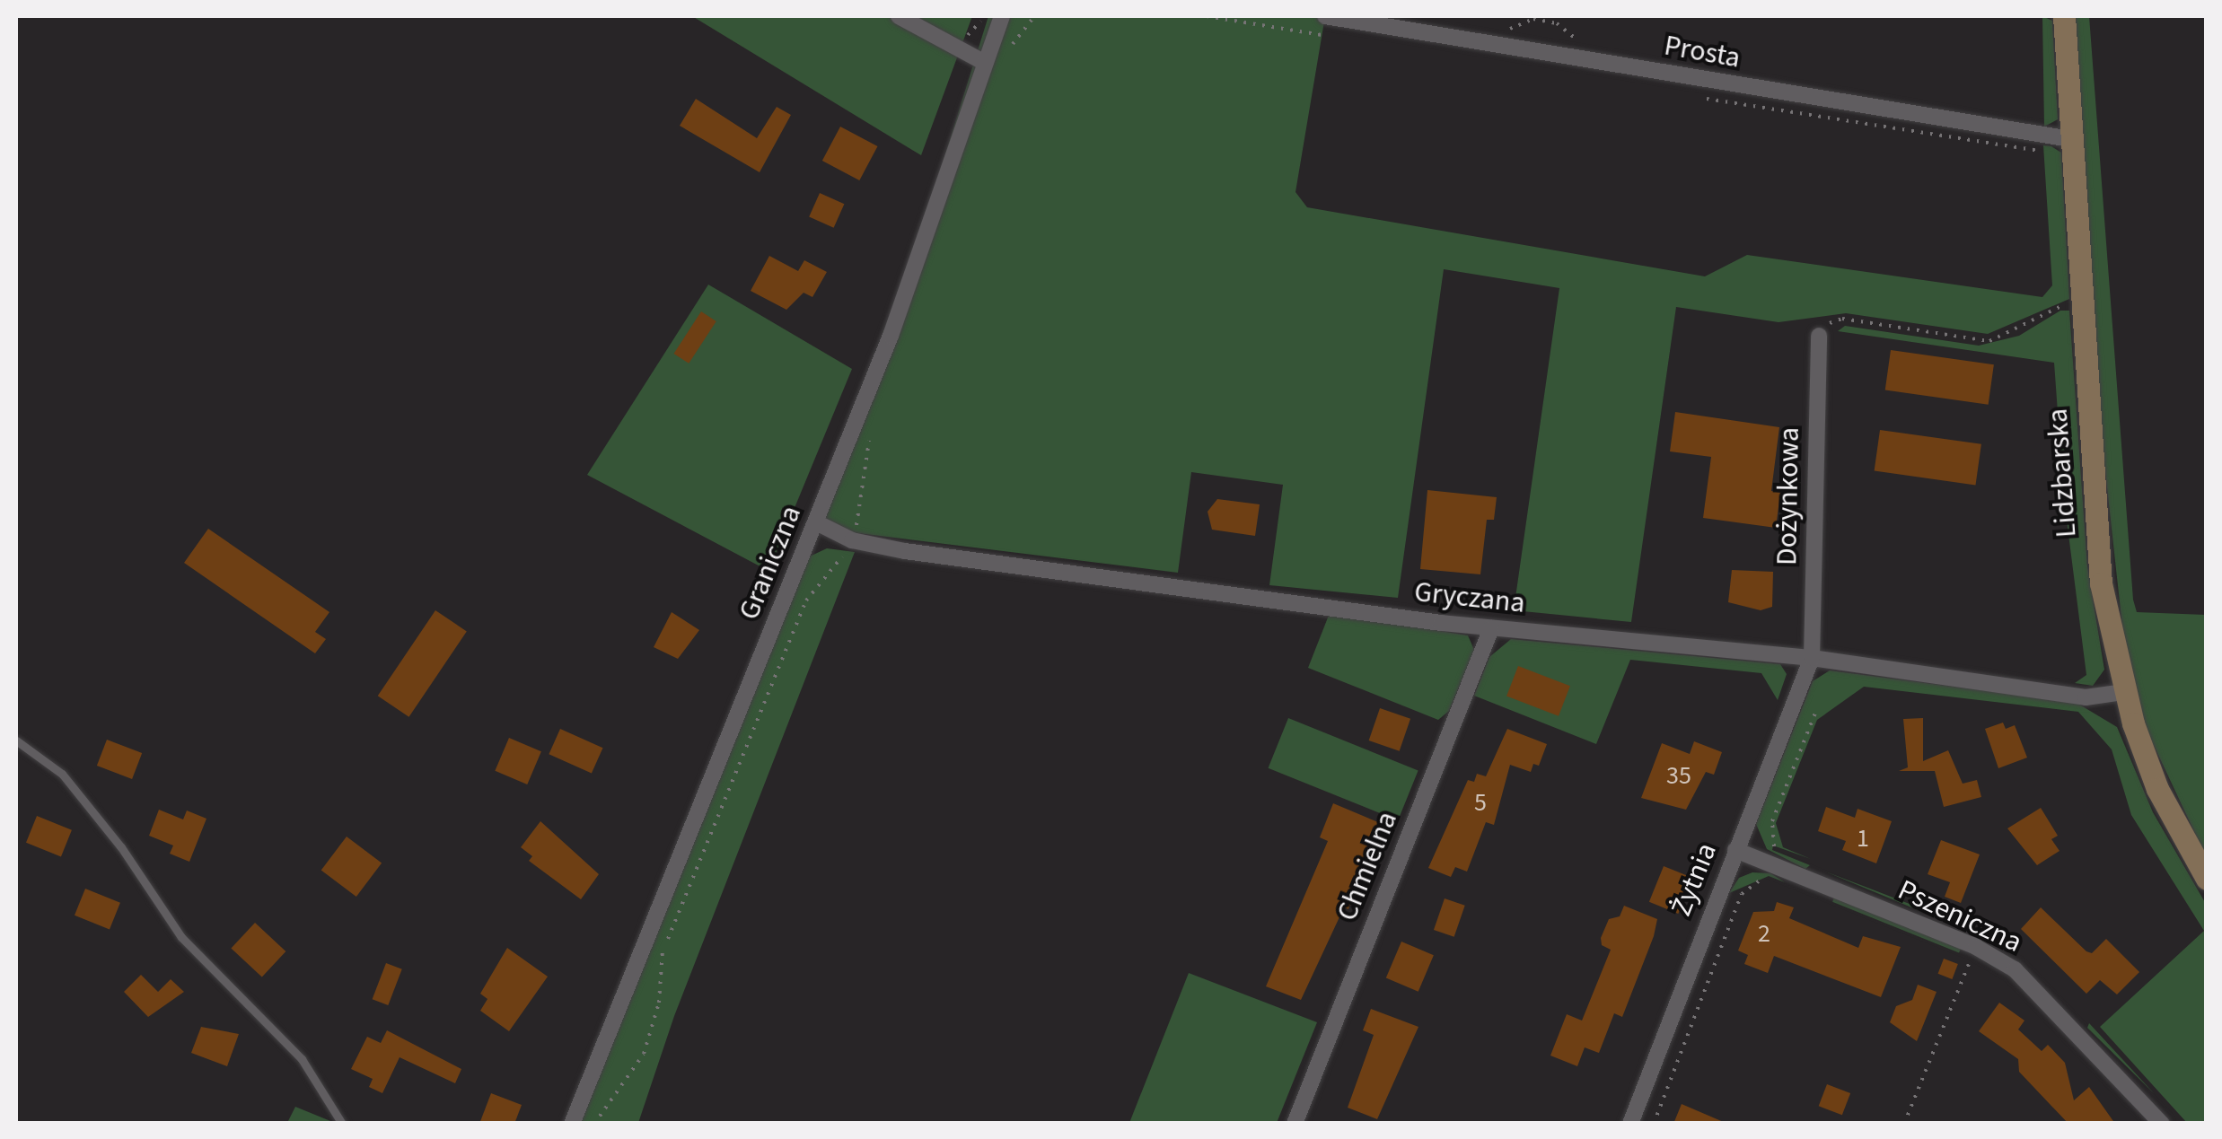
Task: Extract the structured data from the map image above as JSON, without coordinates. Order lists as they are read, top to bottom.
{
  "streets": {
    "main road": ["Lidzbarska"],
    "street": [
      "Prosta",
      "Dożynkowa",
      "Graniczna",
      "Gryczana",
      "Chmielna",
      "Żytnia",
      "Pszeniczna"
    ]
  },
  "crossings": [
    ["Prosta", "Lidzbarska"],
    ["Lidzbarska", "Gryczana"],
    ["Dożynkowa", "Gryczana"],
    ["Dożynkowa", "Żytnia"],
    ["Graniczna", "Gryczana"],
    ["Gryczana", "Chmielna"],
    ["Gryczana", "Żytnia"],
    ["Żytnia", "Pszeniczna"]
  ],
  "house_numbers": [
    "35",
    "5",
    "1",
    "2"
  ]
}
